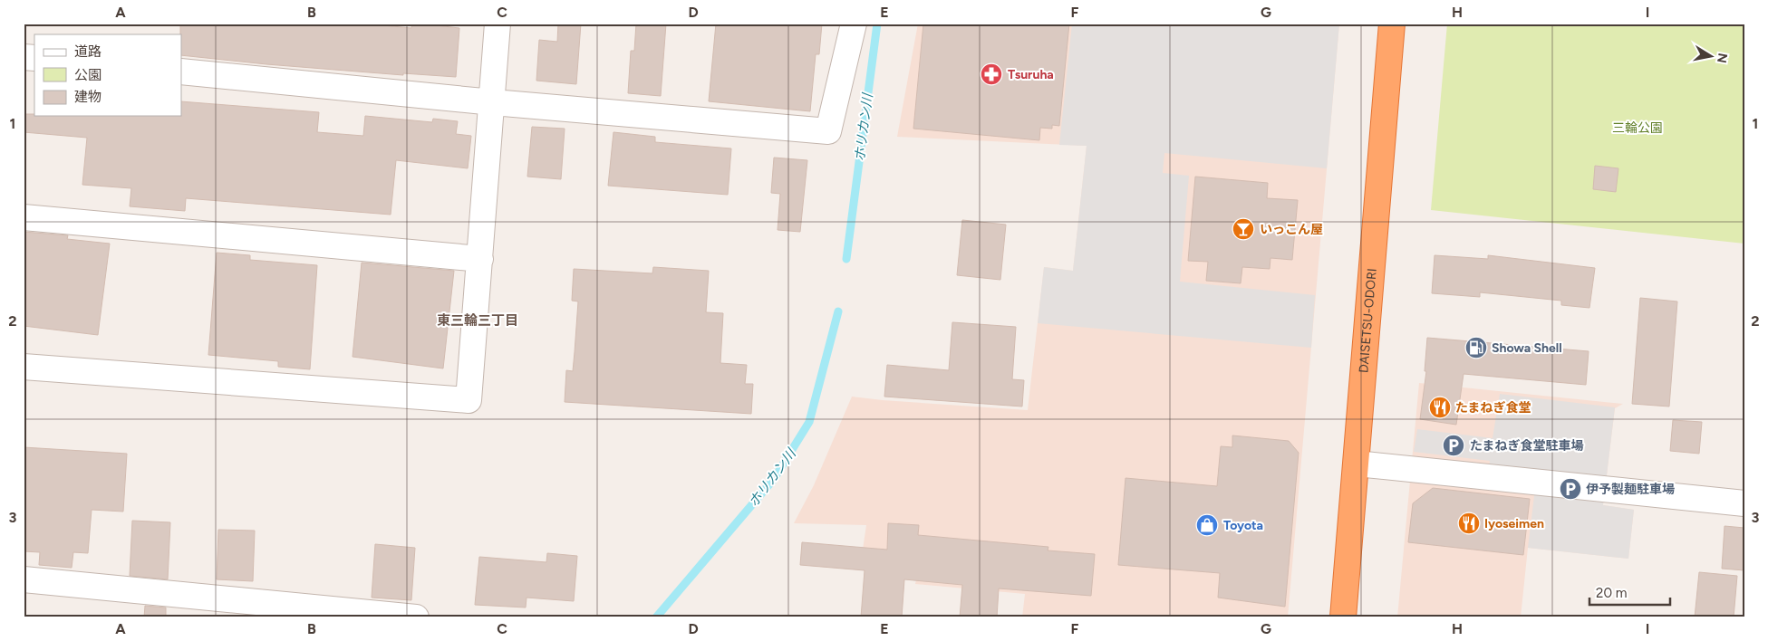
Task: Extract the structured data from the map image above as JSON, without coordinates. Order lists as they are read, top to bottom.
{
  "streets": {
    "highway": ["DAISETSU-ODORI"]
  },
  "districts": ["東三輪三丁目"],
  "water": ["ホリカン川"],
  "parks": ["三輪公園"],
  "places": {
    "pharmacy": ["Tsuruha"],
    "bar": ["いっこん屋"],
    "fuel station": ["Showa Shell"],
    "restaurant": ["たまねぎ食堂", "Iyoseimen"],
    "parking": ["たまねぎ食堂駐車場", "伊予製麺駐車場"],
    "shop": ["Toyota"]
  },
  "legend": ["道路", "公園", "建物"],
  "scale_bar": "20 m",
  "north": "right",
  "grid": {
    "columns": [
      "A",
      "B",
      "C",
      "D",
      "E",
      "F",
      "G",
      "H",
      "I"
    ],
    "rows": ["1", "2", "3"]
  }
}
